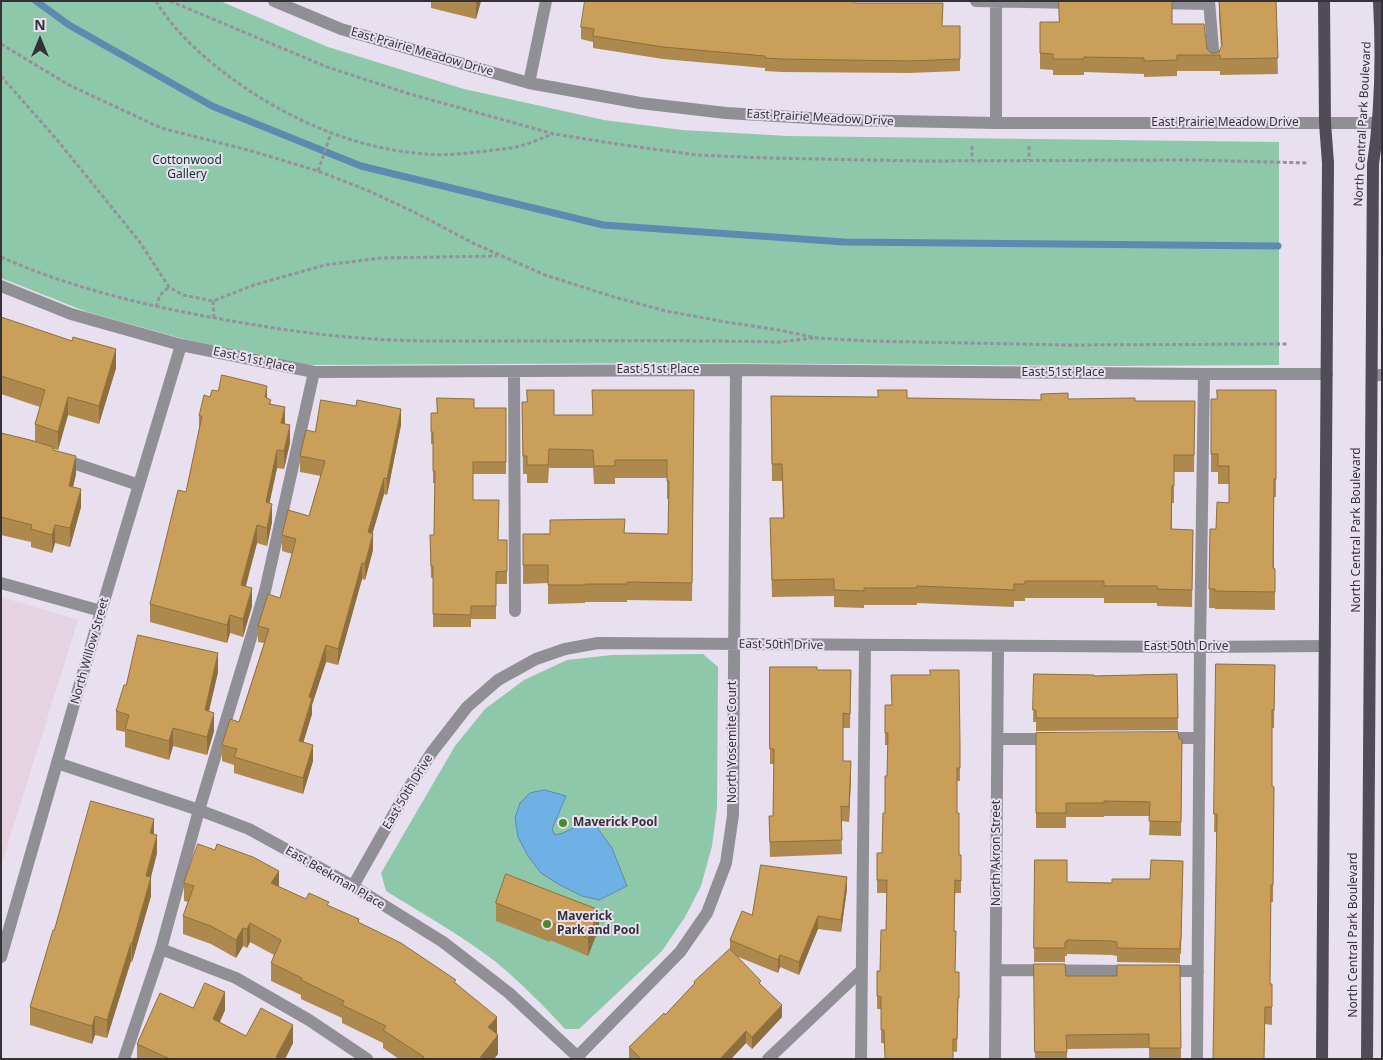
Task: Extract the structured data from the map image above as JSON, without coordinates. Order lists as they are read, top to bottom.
{
  "streets": {
    "main road": ["North Central Park Boulevard"],
    "street": [
      "East Prairie Meadow Drive",
      "East 51st Place",
      "East 50th Drive",
      "North Willow Street",
      "North Yosemite Court",
      "North Akron Street",
      "East Beekman Place"
    ]
  },
  "crossings": [
    ["East Prairie Meadow Drive", "North Central Park Boulevard"],
    ["East 51st Place", "North Willow Street"],
    ["East 51st Place", "North Yosemite Court"],
    ["East 50th Drive", "North Yosemite Court"],
    ["East 50th Drive", "North Akron Street"],
    ["East 50th Drive", "East Beekman Place"],
    ["North Willow Street", "East Beekman Place"],
    ["North Yosemite Court", "East Beekman Place"]
  ],
  "parks": ["Cottonwood Gallery"],
  "places": ["Maverick Pool", "Maverick Park and Pool"],
  "north": "top"
}
